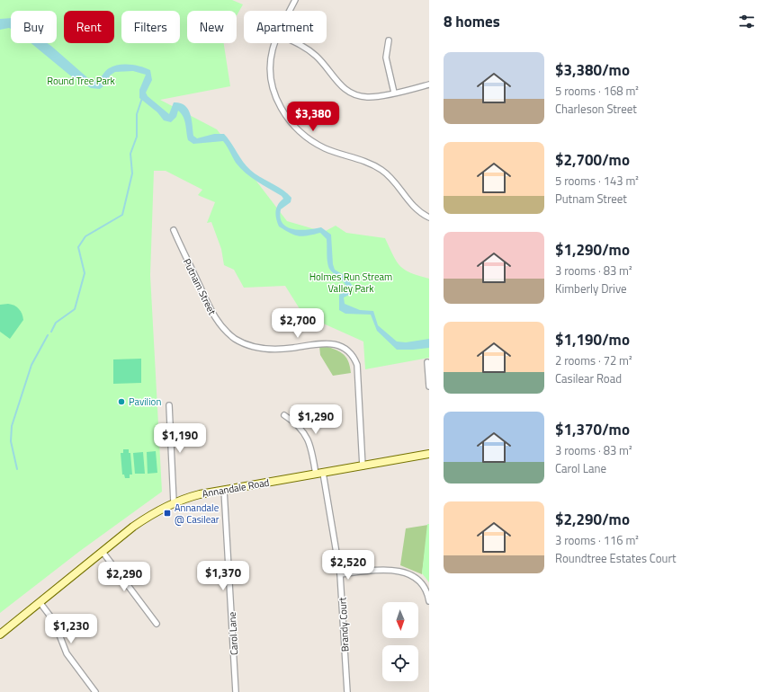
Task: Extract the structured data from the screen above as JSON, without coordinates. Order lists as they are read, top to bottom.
{
  "streets": {
    "main road": ["Annandale Road"],
    "street": ["Putnam Street", "Brandy Court", "Carol Lane"]
  },
  "crossings": [
    ["Putnam Street", "Annandale Road"],
    ["Annandale Road", "Brandy Court"],
    ["Annandale Road", "Carol Lane"]
  ],
  "parks": ["Round Tree Park", "Holmes Run Stream Valley Park"],
  "places": {
    "other": ["Pavilion"],
    "transit": ["Annandale @ Casilear"]
  },
  "north": "bottom",
  "page": {
    "heading": "8 homes",
    "chip": [
      "Buy",
      "Rent",
      "Filters",
      "New",
      "Apartment"
    ],
    "list": [
      {
        "name": "$3,380/mo",
        "note": "5 rooms · 168 m² · Charleson Street"
      },
      {
        "name": "$2,700/mo",
        "note": "5 rooms · 143 m² · Putnam Street"
      },
      {
        "name": "$1,290/mo",
        "note": "3 rooms · 83 m² · Kimberly Drive"
      },
      {
        "name": "$1,190/mo",
        "note": "2 rooms · 72 m² · Casilear Road"
      },
      {
        "name": "$1,370/mo",
        "note": "3 rooms · 83 m² · Carol Lane"
      },
      {
        "name": "$2,290/mo",
        "note": "3 rooms · 116 m² · Roundtree Estates Court"
      }
    ],
    "price": [
      "$3,380",
      "$2,700",
      "$1,290",
      "$1,190",
      "$2,520",
      "$1,370",
      "$2,290",
      "$1,230"
    ]
  }
}
